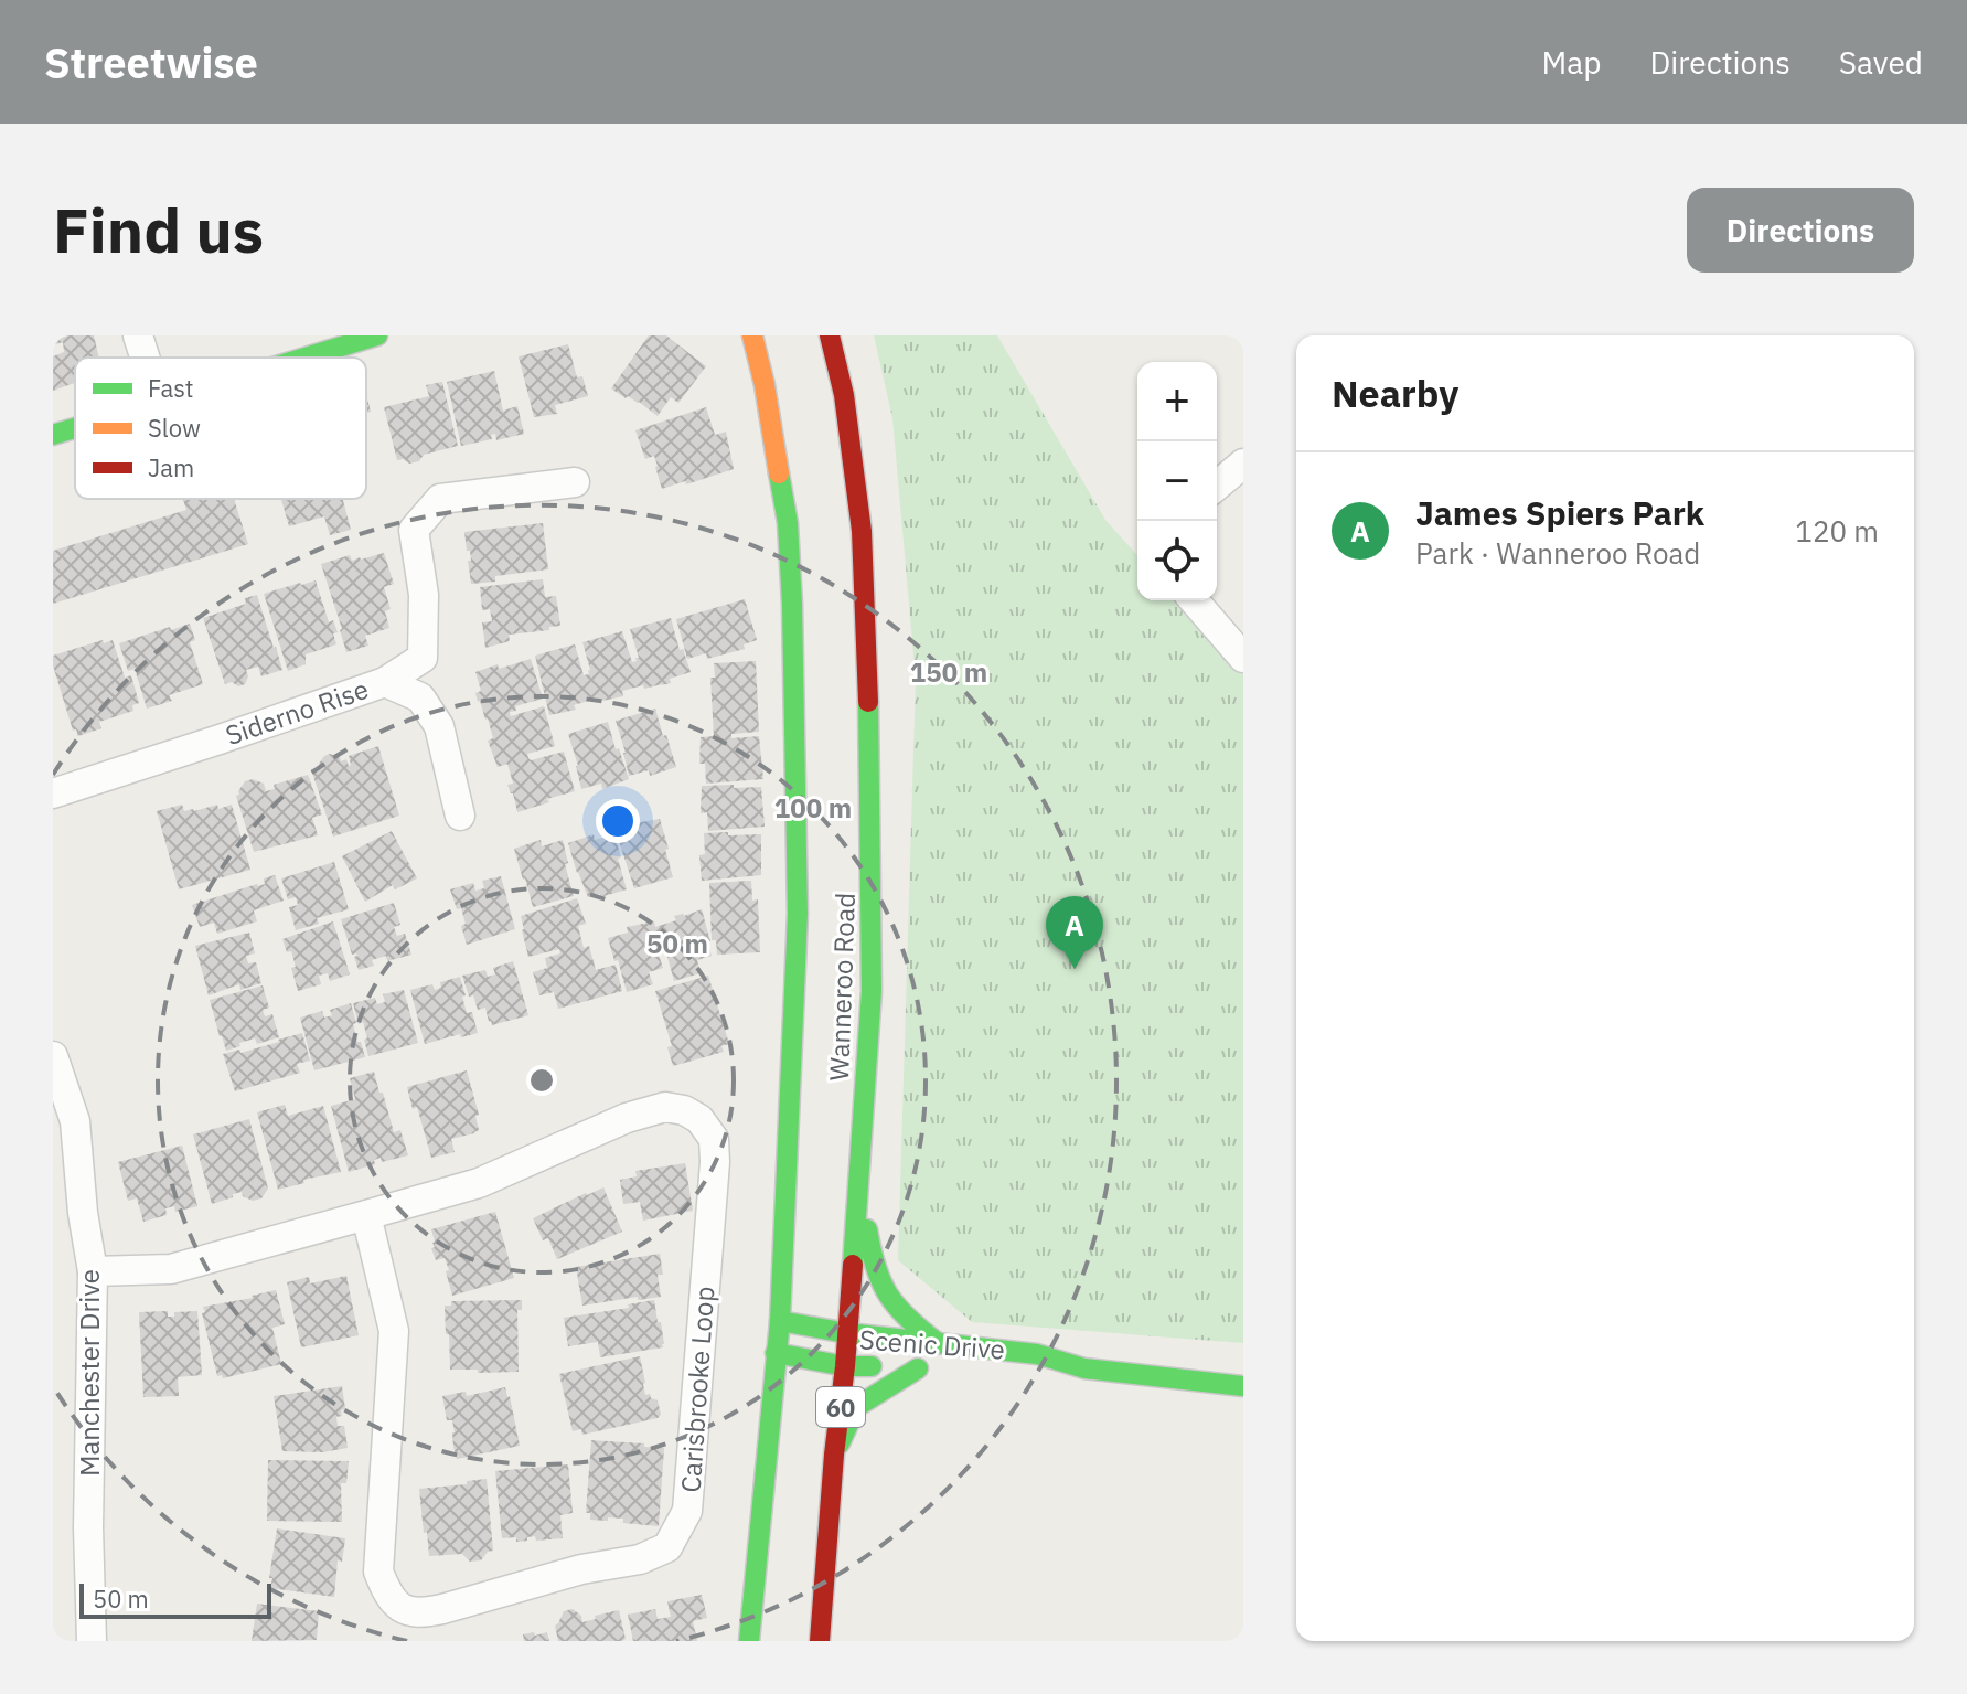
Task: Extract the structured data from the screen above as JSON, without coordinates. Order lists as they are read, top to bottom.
{
  "streets": {
    "main road": ["Wanneroo Road", "Scenic Drive", "60"],
    "street": ["Siderno Rise", "Manchester Drive", "Carisbrooke Loop"]
  },
  "crossings": [
    ["Wanneroo Road", "Scenic Drive"],
    ["Manchester Drive", "Carisbrooke Loop"]
  ],
  "legend": ["Fast", "Slow", "Jam"],
  "scale_bar": "50 m",
  "page": {
    "header": "Streetwise",
    "nav": ["Map", "Directions", "Saved"],
    "buttons": "Directions",
    "title": "Find us",
    "heading": "Nearby",
    "map_buttons": ["+", "−"],
    "list": [
      {
        "mark": "A",
        "name": "James Spiers Park",
        "note": "Park · Wanneroo Road",
        "value": "120 m"
      }
    ],
    "pins": "A",
    "scale": "50 m"
  },
  "rings": ["150 m", "100 m", "50 m"]
}
